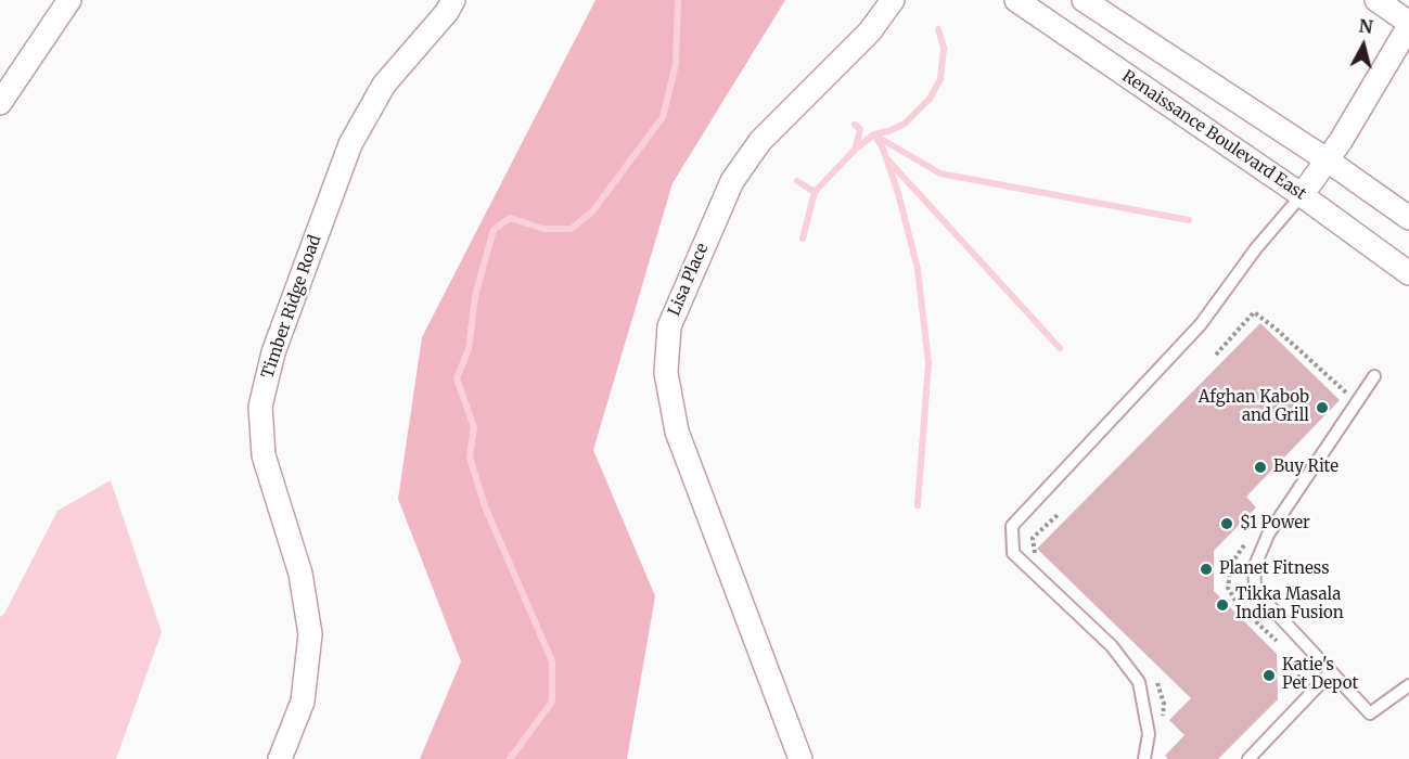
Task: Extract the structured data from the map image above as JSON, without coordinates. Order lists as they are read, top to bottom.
{
  "streets": {
    "street": ["Renaissance Boulevard East", "Lisa Place", "Timber Ridge Road"]
  },
  "places": [
    "Afghan Kabob and Grill",
    "Buy Rite",
    "$1 Power",
    "Planet Fitness",
    "Tikka Masala Indian Fusion",
    "Katie's Pet Depot"
  ],
  "north": "top"
}
